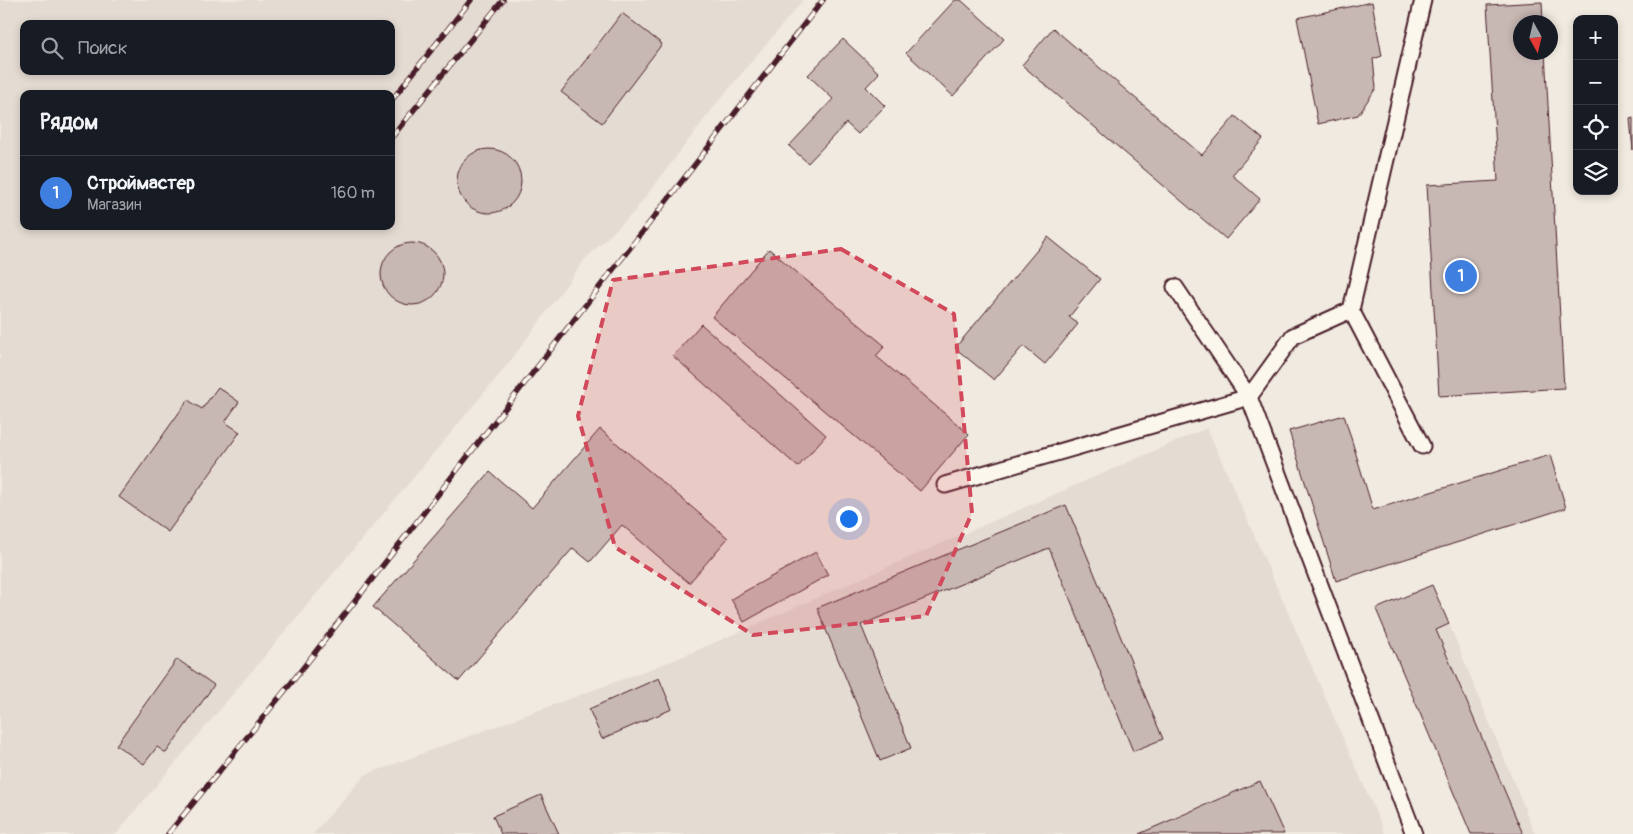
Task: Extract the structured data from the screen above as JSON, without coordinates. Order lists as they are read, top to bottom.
{
  "north": "bottom",
  "page": {
    "map_buttons": ["+", "−"],
    "search": "Поиск",
    "heading": "Рядом",
    "list": [
      {
        "mark": "1",
        "name": "Строймастер",
        "note": "Магазин",
        "value": "160 m"
      }
    ],
    "pins": "1"
  }
}
